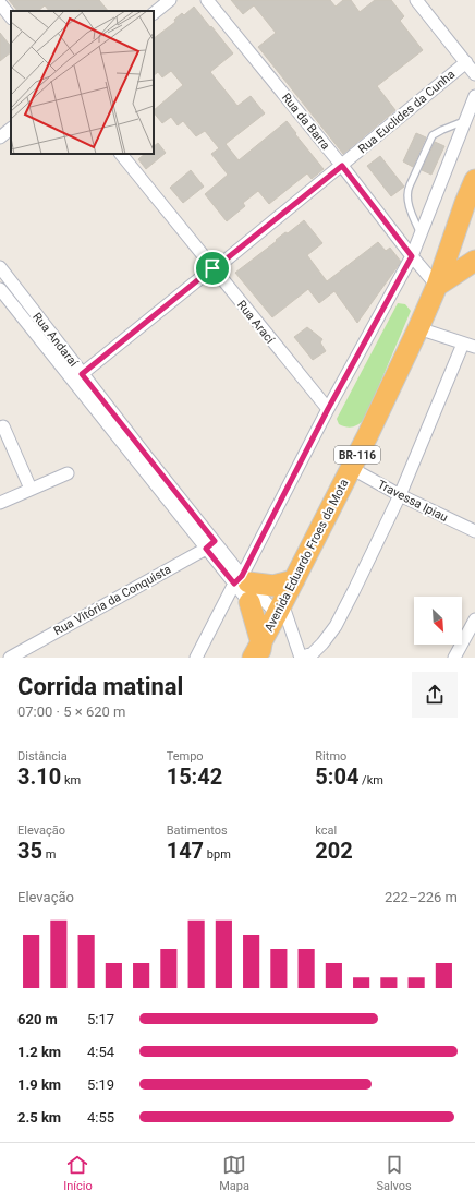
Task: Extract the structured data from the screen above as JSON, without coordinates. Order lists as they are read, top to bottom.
{
  "streets": {
    "highway": ["BR-116", "Avenida Eduardo Froes da Mota"],
    "street": [
      "Rua Euclides da Cunha",
      "Rua da Barra",
      "Rua Arací",
      "Rua Andaraí",
      "Travessa Ipiau",
      "Rua Vitória da Conquista"
    ]
  },
  "crossings": [
    ["Rua Euclides da Cunha", "Rua da Barra"],
    ["Rua Euclides da Cunha", "Rua Arací"],
    ["Rua Euclides da Cunha", "Rua Andaraí"],
    ["Rua da Barra", "Avenida Eduardo Froes da Mota"],
    ["Rua Andaraí", "Avenida Eduardo Froes da Mota"],
    ["Rua Andaraí", "Rua Vitória da Conquista"],
    ["Travessa Ipiau", "Avenida Eduardo Froes da Mota"]
  ],
  "north": "bottom right",
  "page": {
    "heading": ["Corrida matinal", "07:00 · 5 × 620 m"],
    "stats": [
      ["Distância", "3.10 km"],
      ["Tempo", "15:42"],
      ["Ritmo", "5:04 /km"],
      ["Elevação", "35 m"],
      ["Batimentos", "147 bpm"],
      ["kcal", "202"]
    ],
    "chart": ["Elevação", "222–226 m"],
    "list": [
      {
        "name": "620 m",
        "note": "5:17"
      },
      {
        "name": "1.2 km",
        "note": "4:54"
      },
      {
        "name": "1.9 km",
        "note": "5:19"
      },
      {
        "name": "2.5 km",
        "note": "4:55"
      }
    ],
    "tabs": ["Início", "Mapa", "Salvos"]
  }
}
